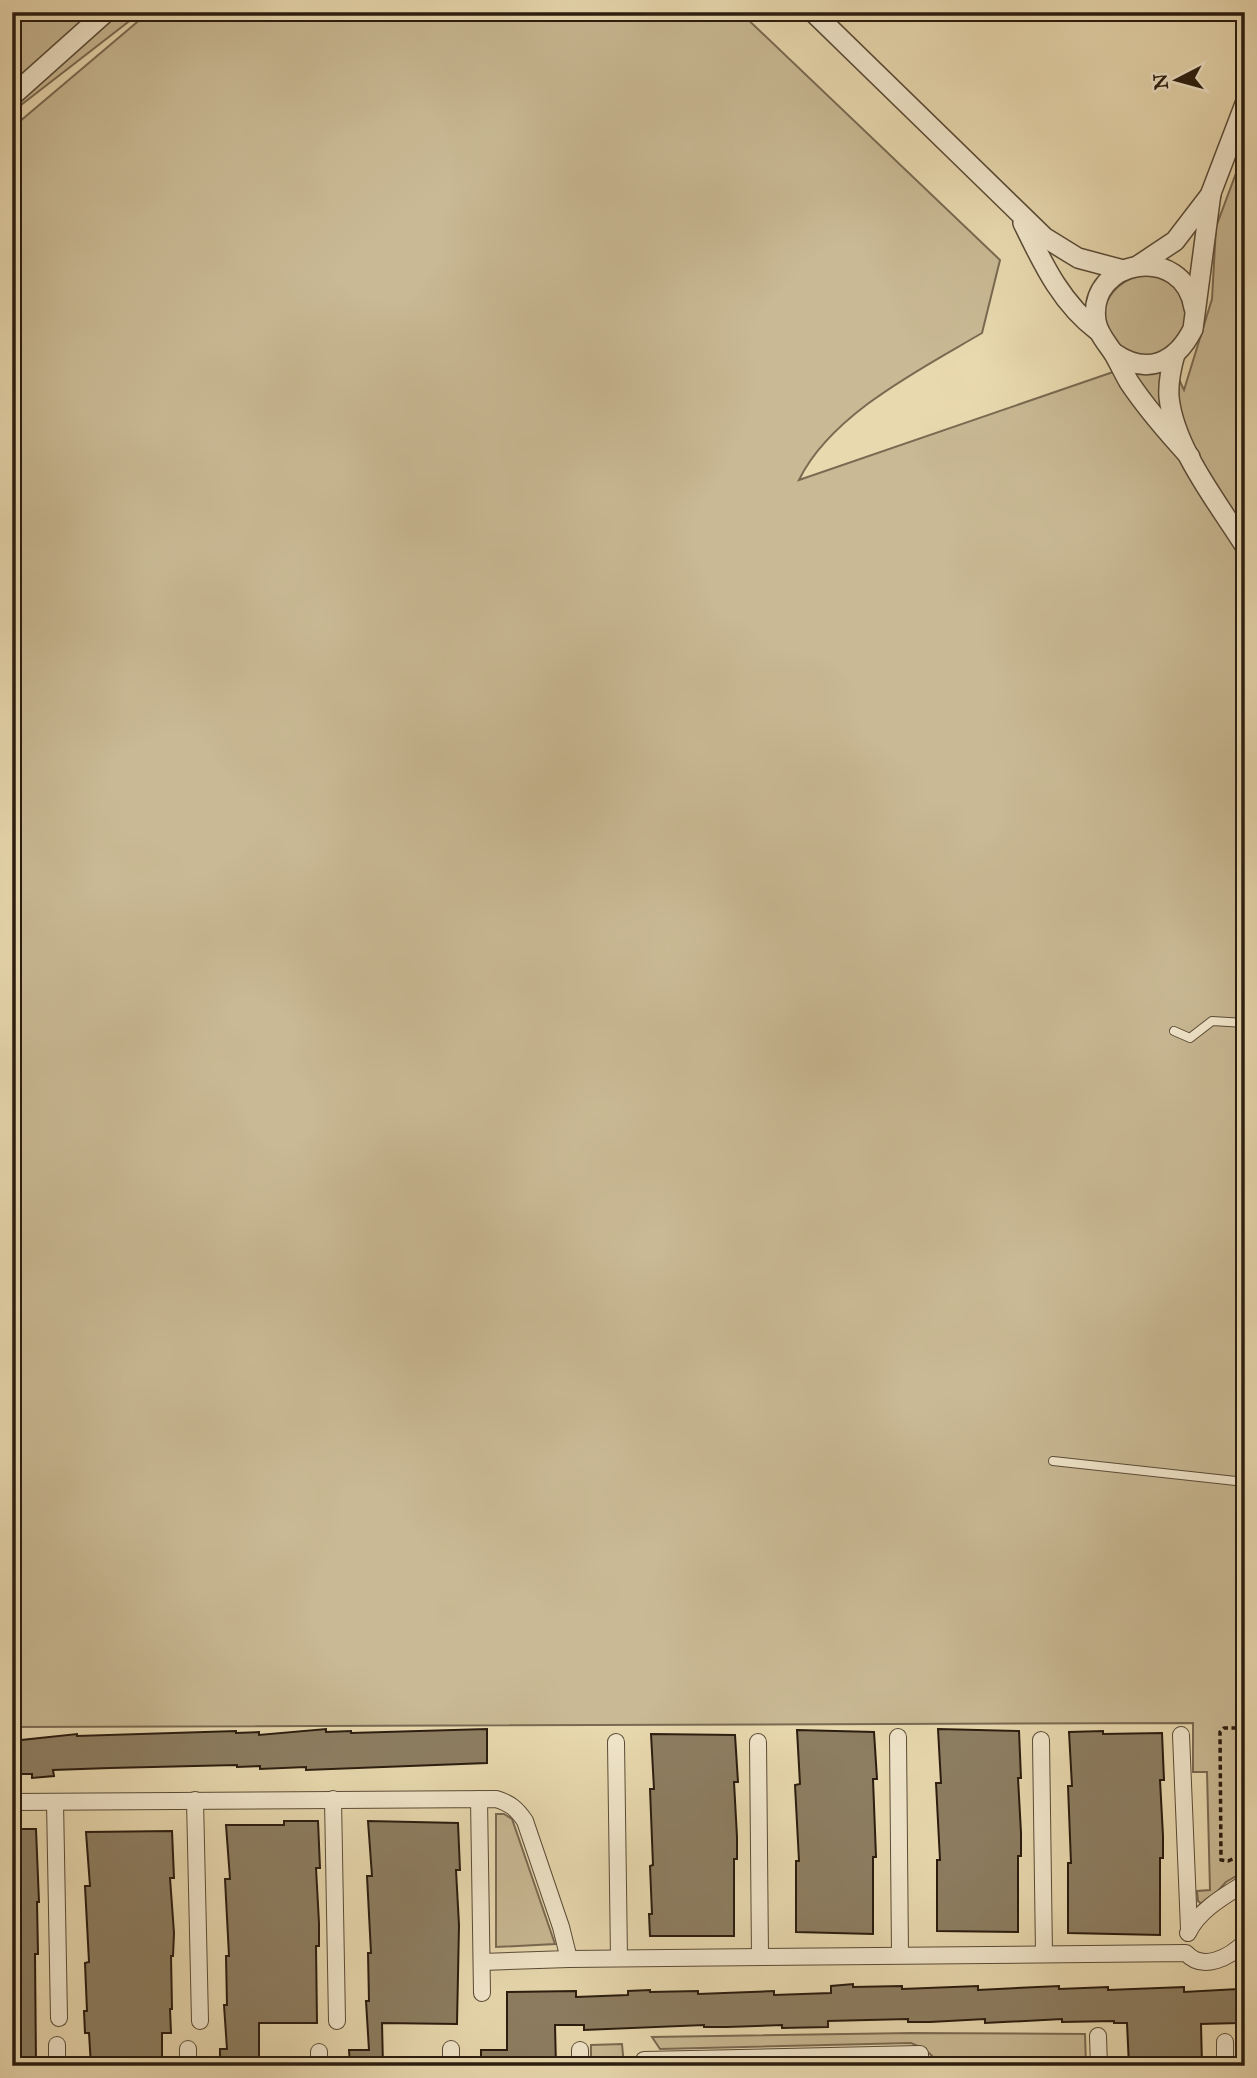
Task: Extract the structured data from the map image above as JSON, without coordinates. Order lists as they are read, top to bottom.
{
  "north": "left"
}
